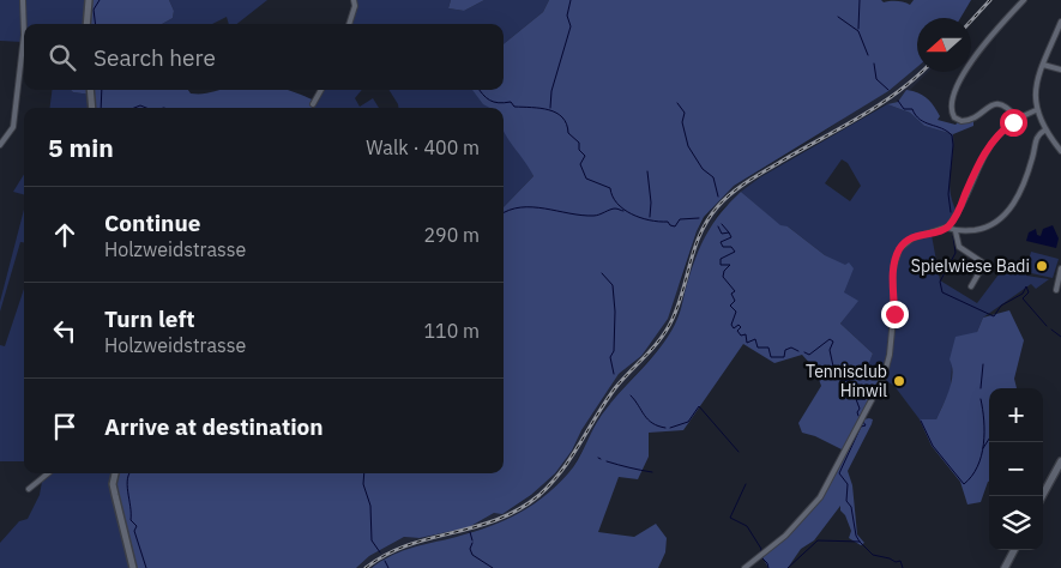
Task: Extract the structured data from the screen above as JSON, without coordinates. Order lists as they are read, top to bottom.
{
  "places": ["Spielwiese Badi", "Tennisclub Hinwil"],
  "north": "left",
  "page": {
    "search": "Search here",
    "heading": ["5 min", "Walk · 400 m"],
    "list": [
      ["Continue", "Holzweidstrasse", "290 m"],
      ["Turn left", "Holzweidstrasse", "110 m"],
      "Arrive at destination"
    ],
    "map_buttons": ["+", "−"]
  }
}
